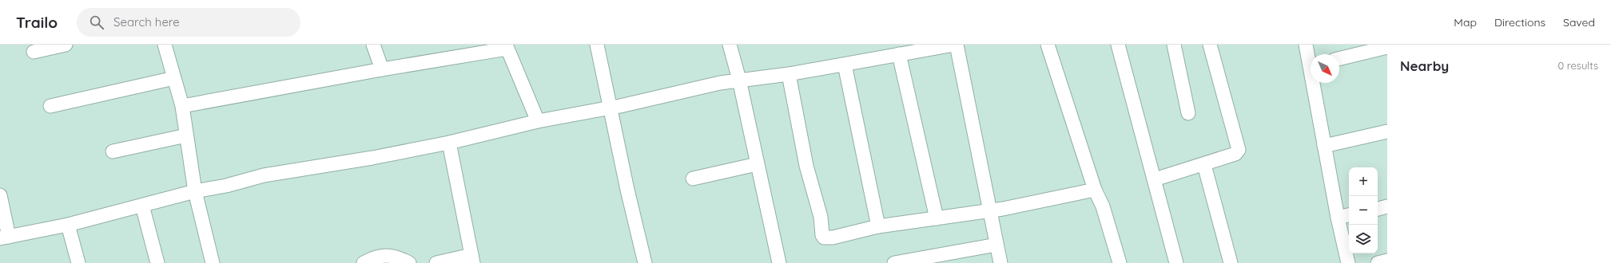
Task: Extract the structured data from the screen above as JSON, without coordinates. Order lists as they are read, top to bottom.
{
  "north": "bottom right",
  "page": {
    "header": "Trailo",
    "search": "Search here",
    "nav": ["Map", "Directions", "Saved"],
    "heading": ["Nearby", "0 results"],
    "map_buttons": ["+", "−"]
  }
}
